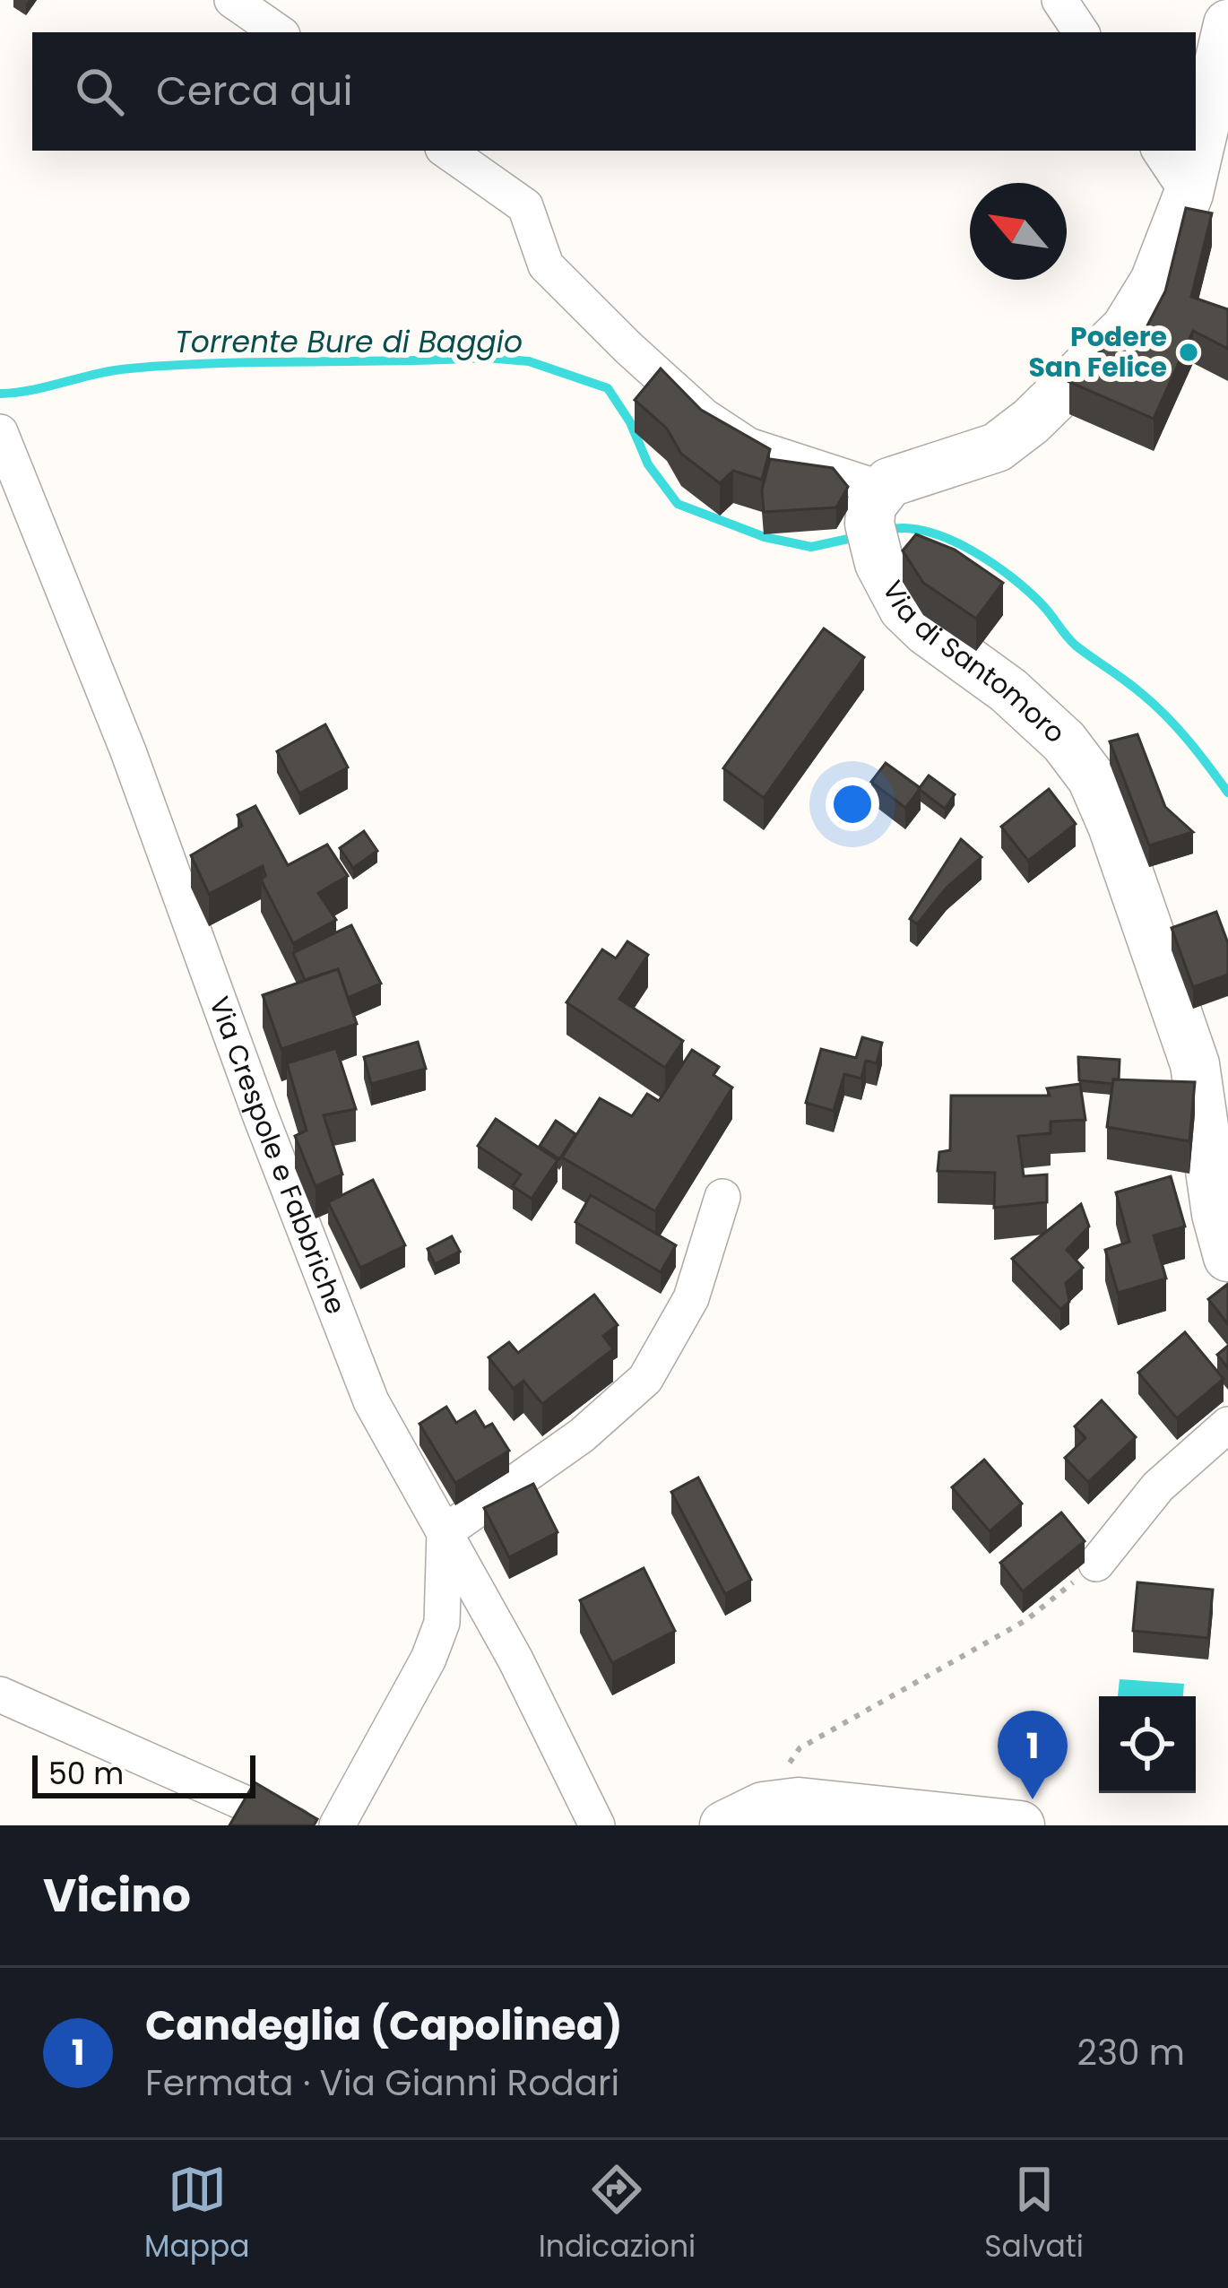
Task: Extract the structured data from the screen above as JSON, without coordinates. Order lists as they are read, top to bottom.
{
  "streets": {
    "main road": ["Via di Santomoro"],
    "street": ["Via Crespole e Fabbriche"]
  },
  "water": ["Torrente Bure di Baggio"],
  "places": ["Podere San Felice"],
  "scale_bar": "50 m",
  "north": "top left",
  "page": {
    "search": "Cerca qui",
    "pins": "1",
    "scale": "50 m",
    "heading": "Vicino",
    "list": [
      {
        "mark": "1",
        "name": "Candeglia (Capolinea)",
        "note": "Fermata · Via Gianni Rodari",
        "value": "230 m"
      }
    ],
    "nav": ["Mappa", "Indicazioni", "Salvati"]
  }
}
